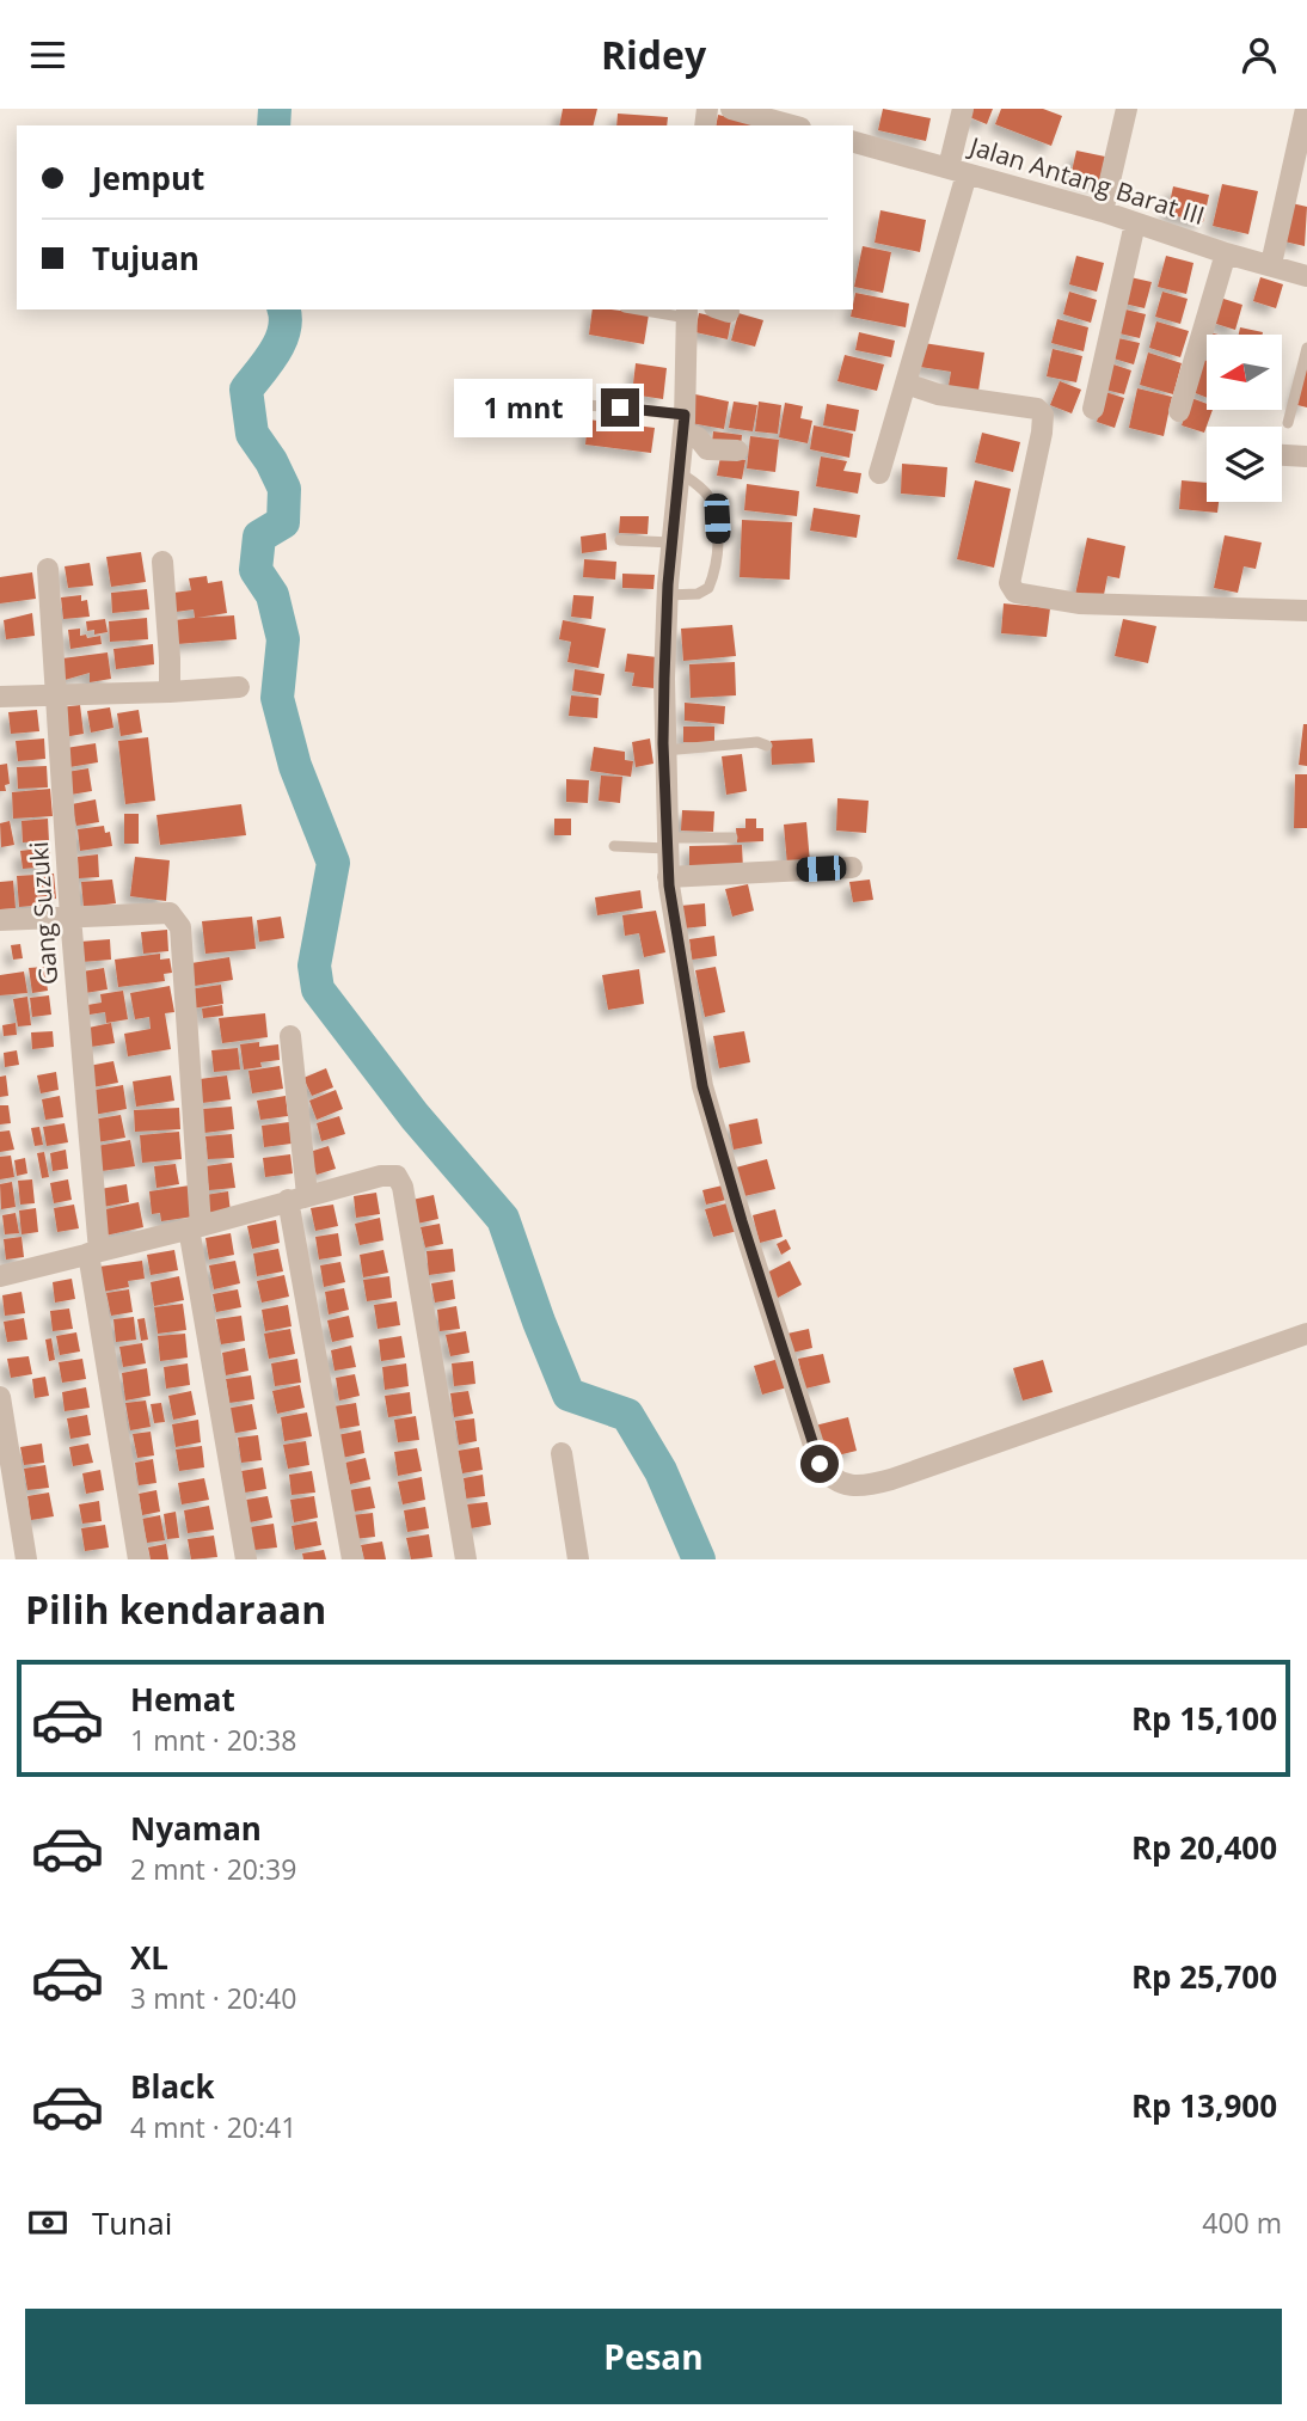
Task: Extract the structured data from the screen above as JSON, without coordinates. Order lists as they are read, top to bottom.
{
  "streets": {
    "street": ["Jalan Antang Barat III", "Gang Suzuki"]
  },
  "north": "left",
  "page": {
    "header": "Ridey",
    "banner": ["Jemput", "Tujuan"],
    "bubble": "1 mnt",
    "heading": "Pilih kendaraan",
    "list": [
      {
        "name": "Hemat",
        "note": "1 mnt · 20:38",
        "value": "Rp 15,100"
      },
      {
        "name": "Nyaman",
        "note": "2 mnt · 20:39",
        "value": "Rp 20,400"
      },
      {
        "name": "XL",
        "note": "3 mnt · 20:40",
        "value": "Rp 25,700"
      },
      {
        "name": "Black",
        "note": "4 mnt · 20:41",
        "value": "Rp 13,900"
      }
    ],
    "pay": ["Tunai", "400 m"],
    "buttons": "Pesan"
  }
}
